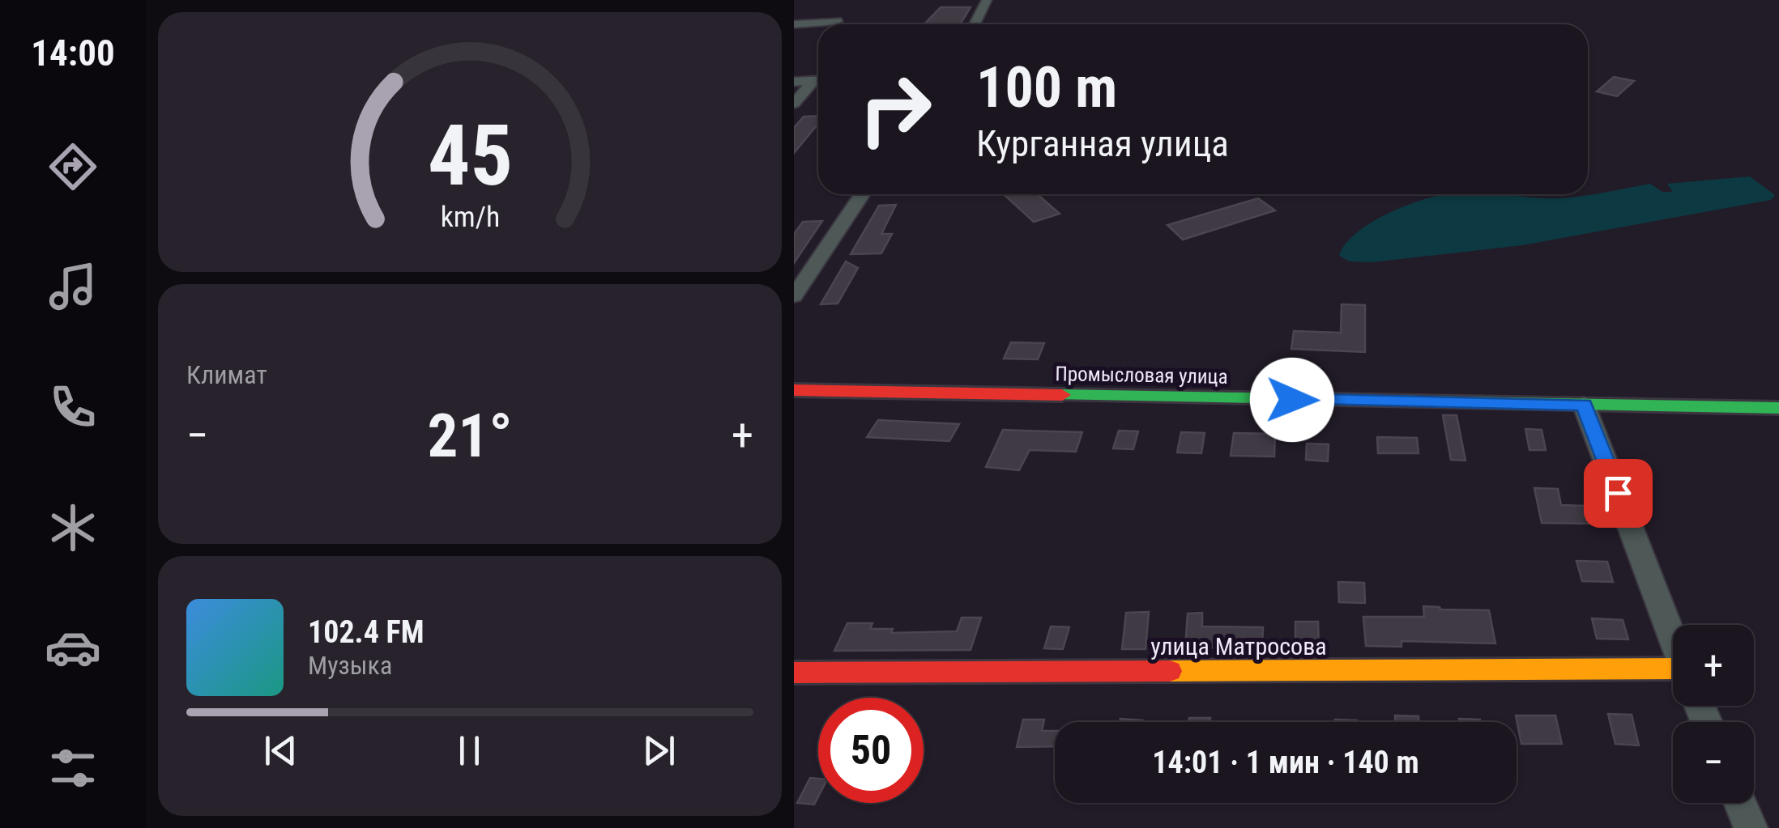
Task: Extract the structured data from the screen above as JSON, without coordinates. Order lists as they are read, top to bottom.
{
  "streets": {
    "main road": ["Промысловая улица", "улица Матросова"]
  },
  "page": {
    "tabs": "14:00",
    "turn": ["100 m", "Курганная улица"],
    "tile": "Климат",
    "heat": ["−", "21°", "+"],
    "song": ["102.4 FM", "Музыка"],
    "map_buttons": ["+", "−"],
    "limit": "50",
    "trip": "14:01 · 1 мин · 140 m",
    "gauge": ["45", "km/h"]
  }
}
